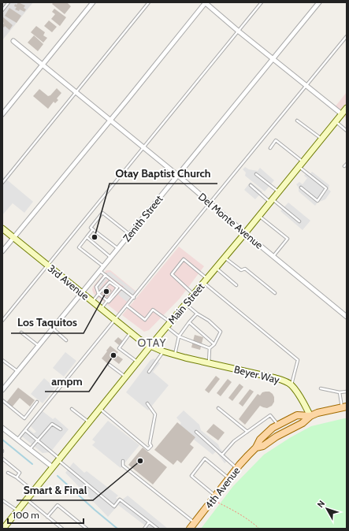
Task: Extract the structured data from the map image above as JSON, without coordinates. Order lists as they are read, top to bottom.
{
  "streets": {
    "main road": [
      "3rd Avenue",
      "Main Street",
      "Beyer Way",
      "4th Avenue"
    ],
    "street": ["Zenith Street", "Del Monte Avenue"]
  },
  "crossings": [
    ["Zenith Street", "Del Monte Avenue"],
    ["Zenith Street", "3rd Avenue"],
    ["Del Monte Avenue", "Main Street"],
    ["3rd Avenue", "Main Street"],
    ["3rd Avenue", "Beyer Way"],
    ["Main Street", "Beyer Way"],
    ["Beyer Way", "4th Avenue"]
  ],
  "districts": ["OTAY"],
  "places": [
    "Otay Baptist Church",
    "Los Taquitos",
    "ampm",
    "Smart & Final"
  ],
  "scale_bar": "100 m",
  "north": "top left"
}
